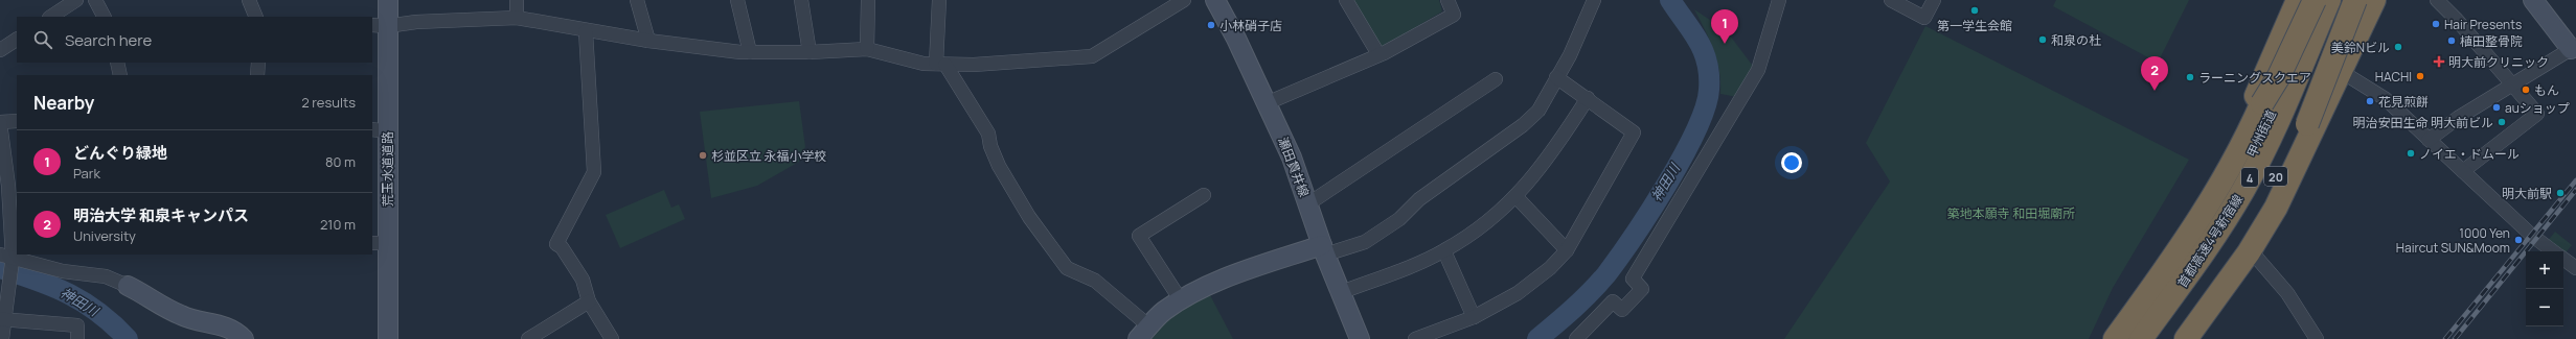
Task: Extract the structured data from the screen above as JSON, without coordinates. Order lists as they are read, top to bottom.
{
  "streets": {
    "highway": [
      "甲州街道",
      "20",
      "4",
      "首都高速4号新宿線"
    ],
    "main road": ["瀬田貫井線", "荒玉水道道路"]
  },
  "water": ["神田川"],
  "parks": ["築地本願寺 和田堀廟所"],
  "places": {
    "other": [
      "第一学生会館",
      "Hair Presents",
      "小林硝子店",
      "和泉の杜",
      "植田整骨院",
      "美鈴Nビル",
      "HACHI",
      "ラーニングスクエア",
      "もん",
      "花見煎餅",
      "auショップ",
      "明治安田生命 明大前ビル",
      "ノイエ・ドムール",
      "杉並区立 永福小学校",
      "明大前駅",
      "1000 Yen Haircut SUN&Moom"
    ],
    "health": ["明大前クリニック"]
  },
  "page": {
    "pins": ["1", "2"],
    "search": "Search here",
    "heading": ["Nearby", "2 results"],
    "list": [
      {
        "mark": "1",
        "name": "どんぐり緑地",
        "note": "Park",
        "value": "80 m"
      },
      {
        "mark": "2",
        "name": "明治大学 和泉キャンパス",
        "note": "University",
        "value": "210 m"
      }
    ],
    "map_buttons": ["+", "−"]
  }
}
